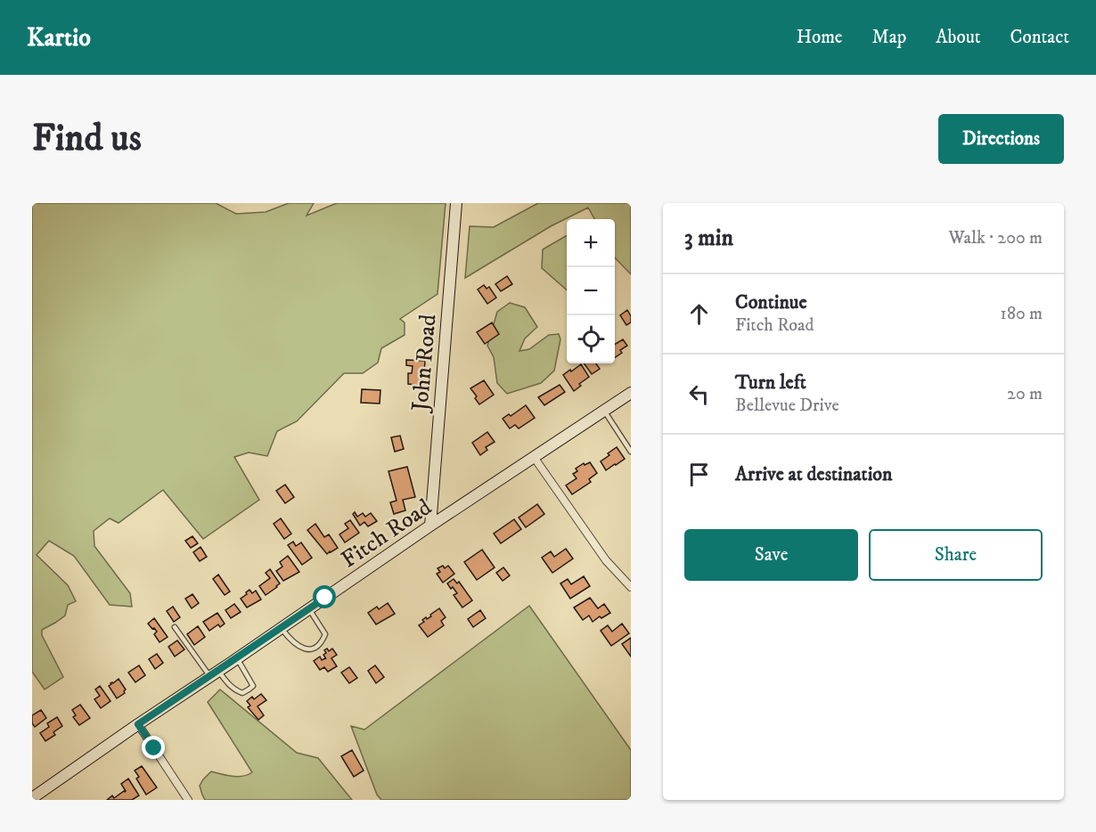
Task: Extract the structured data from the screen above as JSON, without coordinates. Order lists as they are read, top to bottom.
{
  "streets": {
    "street": ["John Road", "Fitch Road"]
  },
  "crossings": [
    ["John Road", "Fitch Road"]
  ],
  "page": {
    "header": "Kartio",
    "nav": [
      "Home",
      "Map",
      "About",
      "Contact"
    ],
    "buttons": [
      "Directions",
      ["Save", "Share"]
    ],
    "title": "Find us",
    "heading": ["3 min", "Walk · 200 m"],
    "map_buttons": ["+", "−"],
    "list": [
      ["Continue", "Fitch Road", "180 m"],
      ["Turn left", "Bellevue Drive", "20 m"],
      "Arrive at destination"
    ]
  }
}
